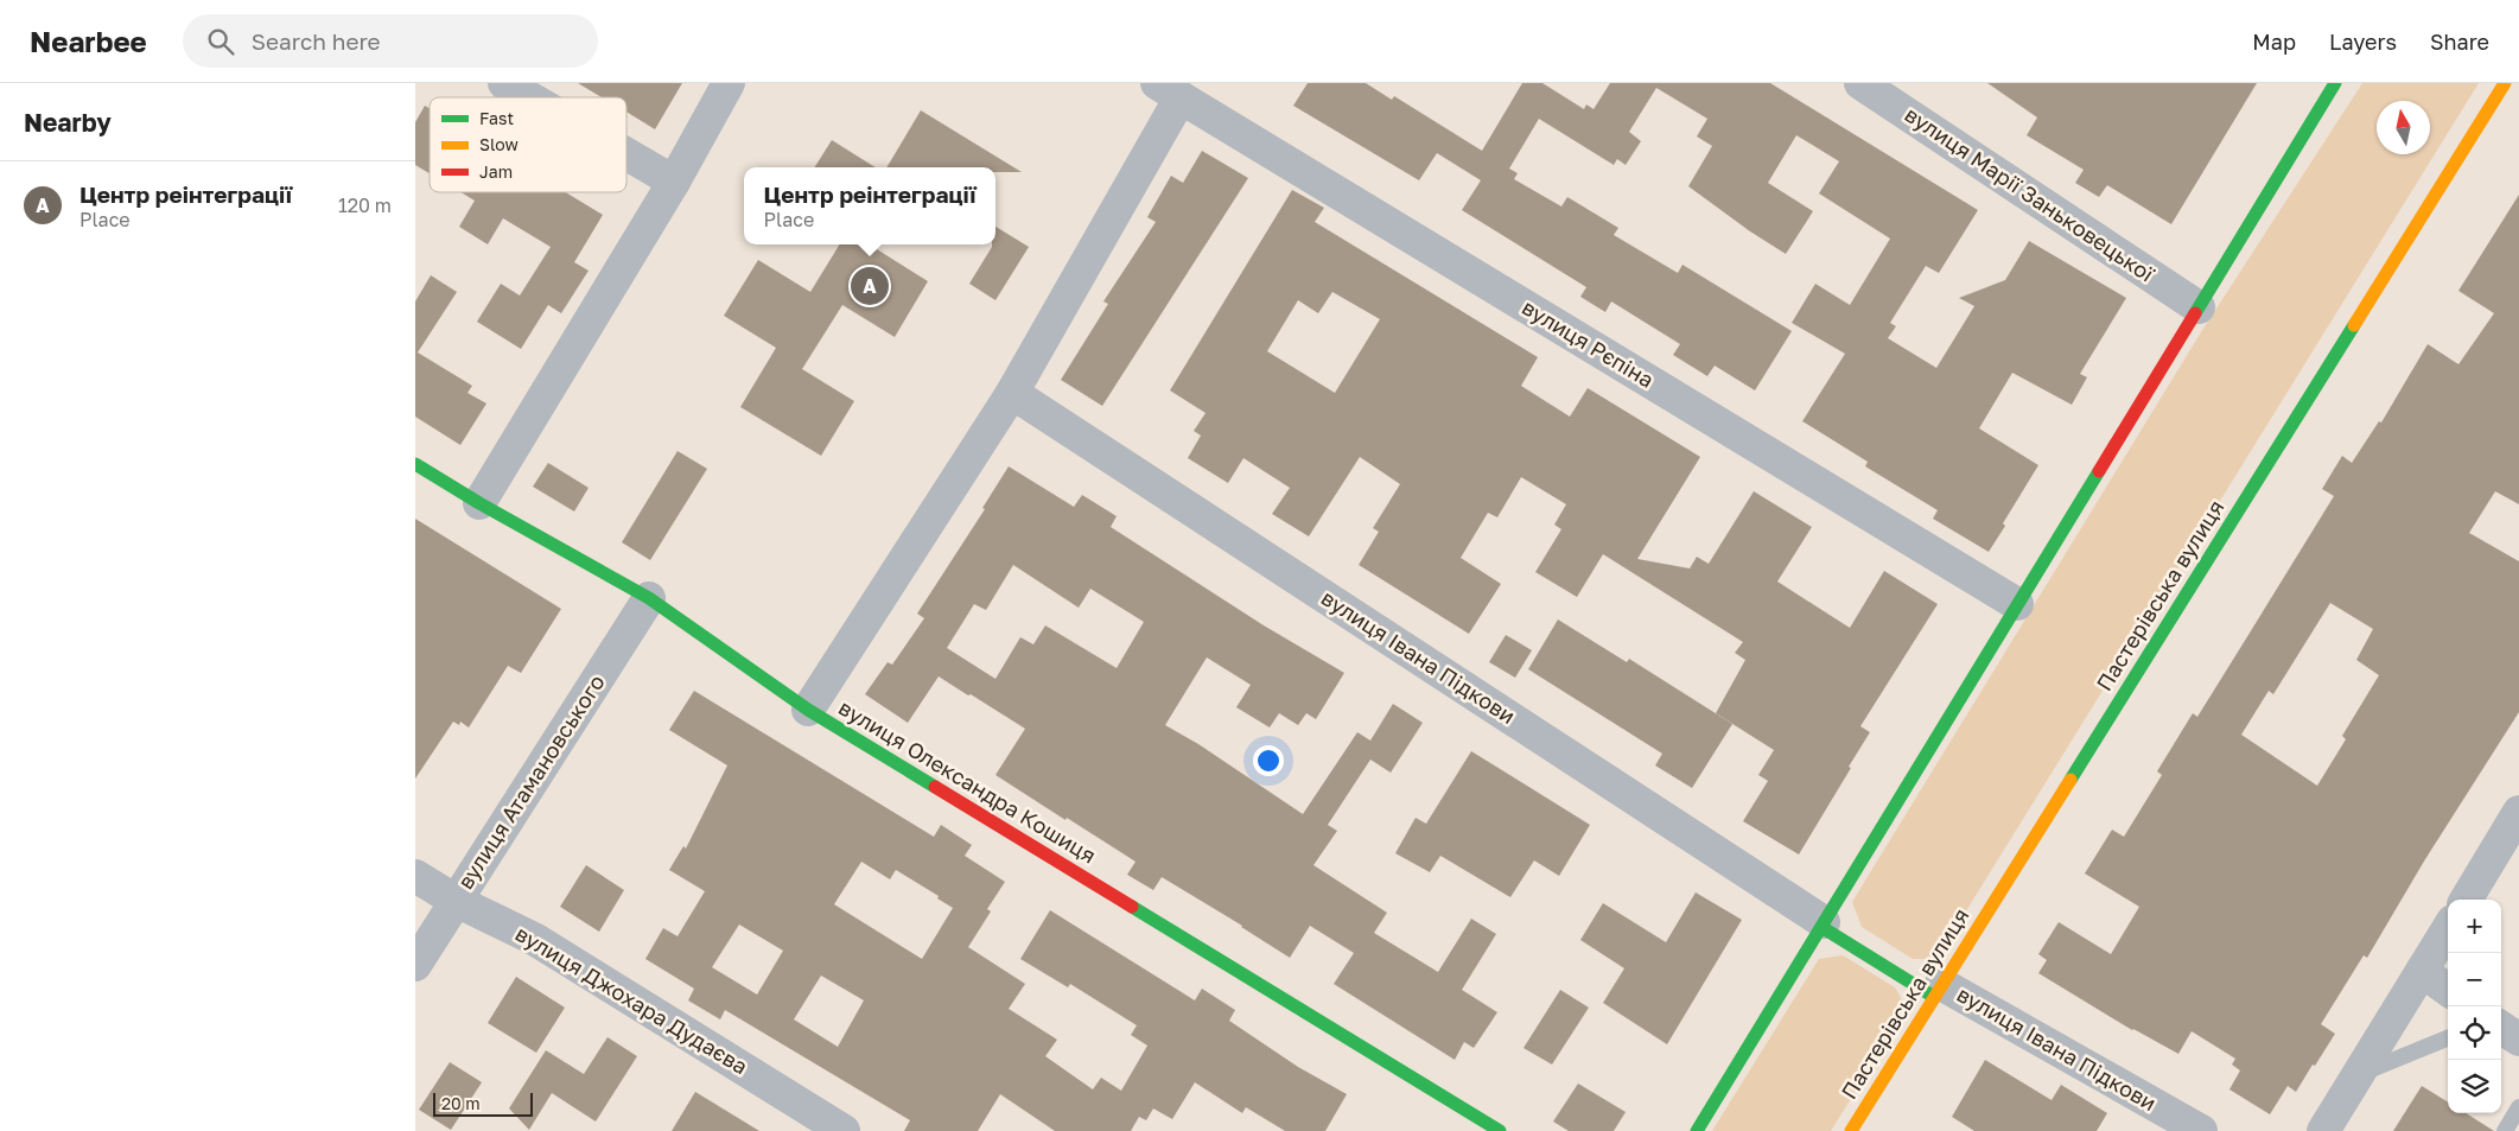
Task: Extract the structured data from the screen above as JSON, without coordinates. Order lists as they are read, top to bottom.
{
  "streets": {
    "main road": ["Пастерівська вулиця", "вулиця Олександра Кошиця"],
    "street": [
      "вулиця Марії Заньковецької",
      "вулиця Рєпіна",
      "вулиця Івана Підкови",
      "вулиця Атамановського",
      "вулиця Джохара Дудаєва"
    ]
  },
  "crossings": [
    ["Пастерівська вулиця", "вулиця Івана Підкови"],
    ["вулиця Атамановського", "вулиця Олександра Кошиця"],
    ["вулиця Атамановського", "вулиця Джохара Дудаєва"]
  ],
  "legend": ["Fast", "Slow", "Jam"],
  "scale_bar": "20 m",
  "north": "top",
  "page": {
    "header": "Nearbee",
    "search": "Search here",
    "nav": ["Map", "Layers", "Share"],
    "heading": "Nearby",
    "list": [
      {
        "mark": "A",
        "name": "Центр реінтеграції",
        "note": "Place",
        "value": "120 m"
      }
    ],
    "popup": ["Центр реінтеграції", "Place"],
    "pins": "A",
    "map_buttons": ["+", "−"],
    "scale": "20 m"
  }
}
